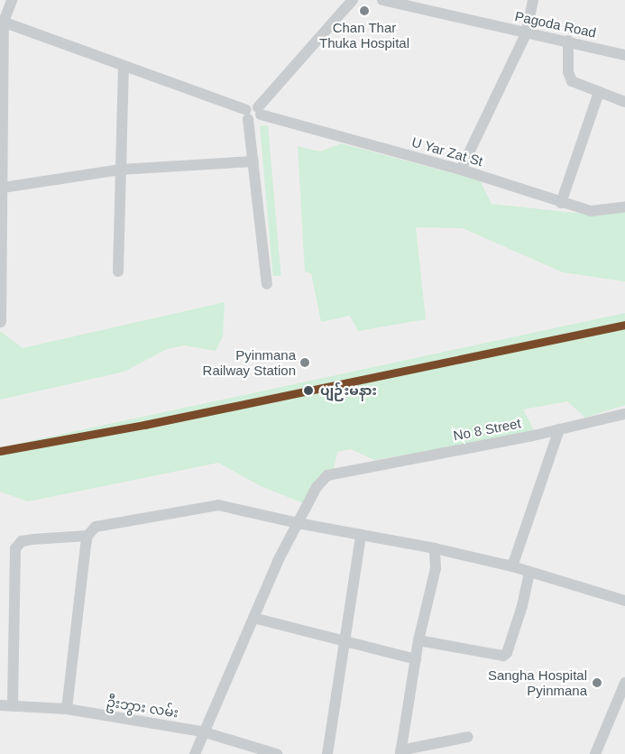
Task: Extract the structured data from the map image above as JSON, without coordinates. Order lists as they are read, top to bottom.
{
  "streets": {
    "street": [
      "Pagoda Road",
      "U Yar Zat St",
      "No 8 Street",
      "ဦးဘွား လမ်း"
    ]
  },
  "crossings": [
    ["No 8 Street", "ဦးဘွား လမ်း"]
  ],
  "places": [
    "Chan Thar Thuka Hospital",
    "Pyinmana Railway Station",
    "ပျဉ်းမနား",
    "Sangha Hospital Pyinmana"
  ]
}
